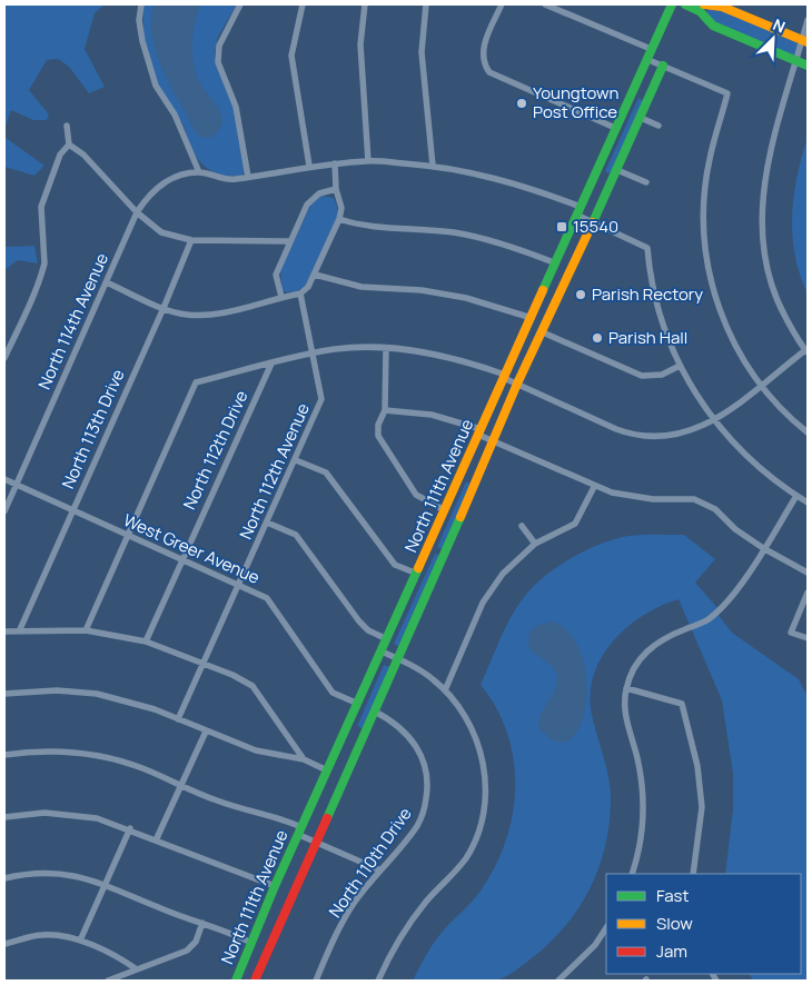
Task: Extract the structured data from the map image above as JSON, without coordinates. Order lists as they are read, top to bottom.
{
  "streets": {
    "street": [
      "North 114th Avenue",
      "North 113th Drive",
      "North 112th Drive",
      "North 112th Avenue",
      "North 111th Avenue",
      "West Greer Avenue",
      "North 110th Drive"
    ]
  },
  "crossings": [
    ["North 114th Avenue", "West Greer Avenue"],
    ["North 113th Drive", "West Greer Avenue"],
    ["North 112th Drive", "West Greer Avenue"],
    ["North 112th Avenue", "West Greer Avenue"],
    ["North 111th Avenue", "West Greer Avenue"],
    ["North 111th Avenue", "North 110th Drive"]
  ],
  "places": {
    "other": ["Youngtown Post Office", "Parish Rectory", "Parish Hall"],
    "transit": ["15540"]
  },
  "legend": ["Fast", "Slow", "Jam"],
  "north": "top right"
}
